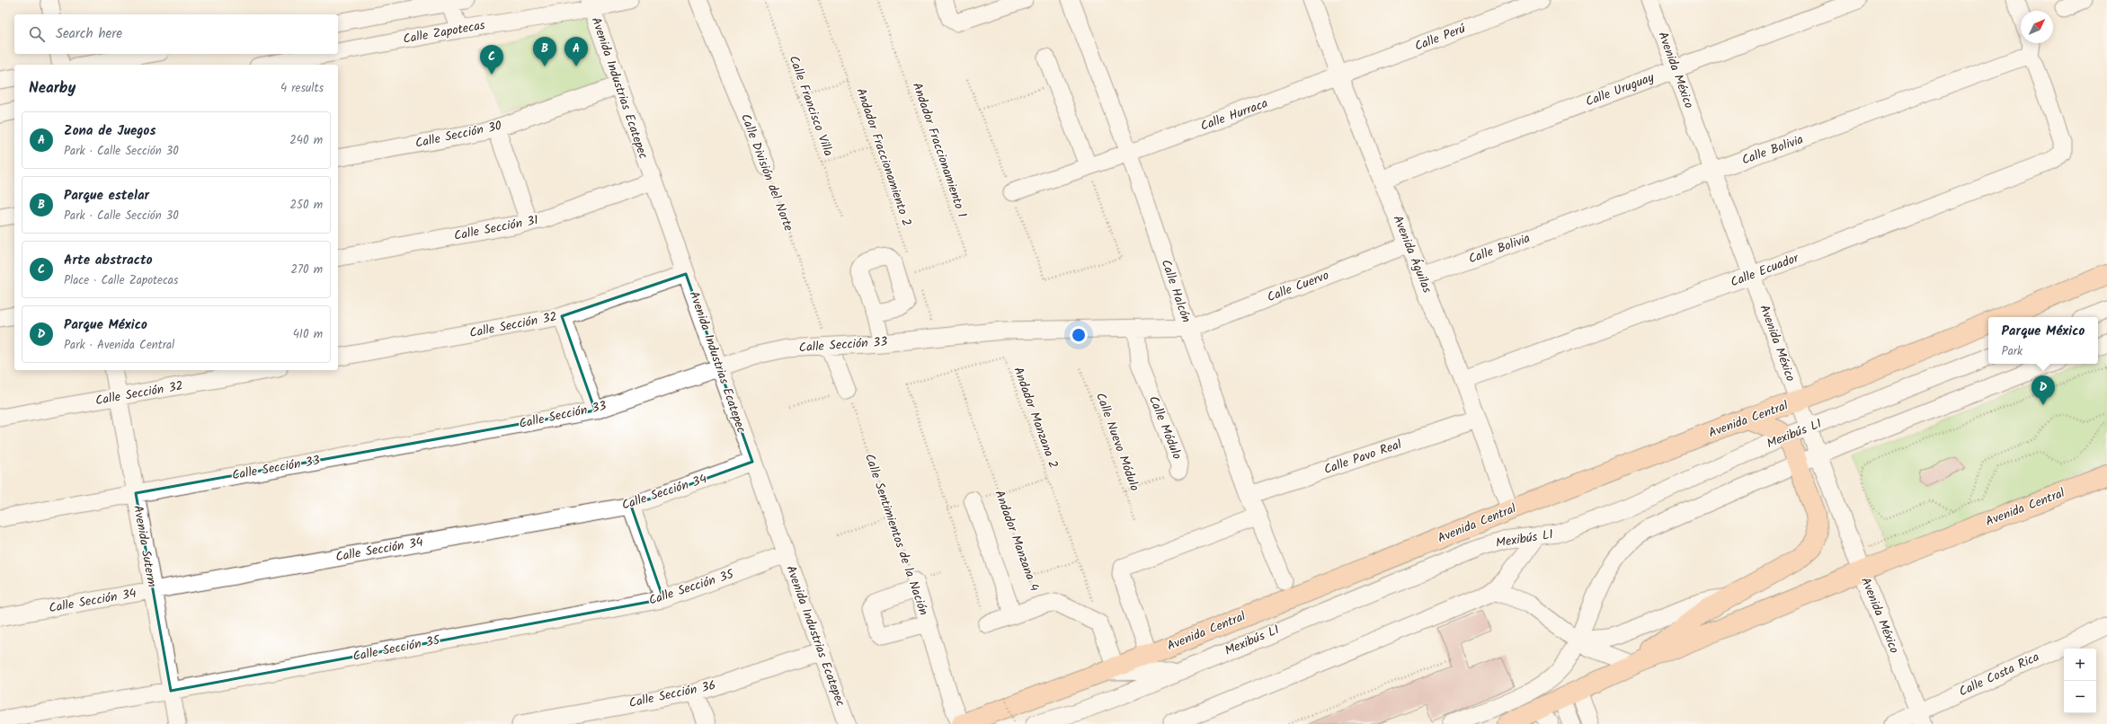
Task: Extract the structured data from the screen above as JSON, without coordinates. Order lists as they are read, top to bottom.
{
  "streets": {
    "highway": ["Avenida Central"],
    "street": [
      "Calle Zapotecas",
      "Calle Perú",
      "Avenida México",
      "Avenida Industrias Ecatepec",
      "Calle Uruguay",
      "Calle Hurraca",
      "Calle Sección 30",
      "Calle Bolivia",
      "Calle División del Norte",
      "Calle Sección 31",
      "Avenida Águilas",
      "Calle Ecuador",
      "Calle Cuervo",
      "Calle Halcón",
      "Calle Sección 32",
      "Calle Sección 33",
      "Calle Módulo",
      "Mexibús L1",
      "Calle Pavo Real",
      "Calle Sección 34",
      "Calle Sentimientos de la Nación",
      "Andador Manzana 4",
      "Avenida Suterm",
      "Calle Sección 35",
      "Calle Costa Rica",
      "Calle Sección 36"
    ],
    "path": [
      "Calle Francisco Villa",
      "Andador Fraccionamiento 1",
      "Andador Fraccionamiento 2",
      "Andador Manzana 2",
      "Calle Nuevo Módulo"
    ]
  },
  "crossings": [
    ["Calle Zapotecas", "Avenida Industrias Ecatepec"],
    ["Calle Perú", "Calle Hurraca"],
    ["Calle Perú", "Avenida Águilas"],
    ["Avenida México", "Calle Uruguay"],
    ["Avenida México", "Calle Bolivia"],
    ["Avenida México", "Calle Ecuador"],
    ["Avenida México", "Avenida Central"],
    ["Avenida México", "Mexibús L1"],
    ["Avenida México", "Calle Costa Rica"],
    ["Avenida Industrias Ecatepec", "Calle Sección 30"],
    ["Avenida Industrias Ecatepec", "Calle Sección 31"],
    ["Avenida Industrias Ecatepec", "Calle Sección 32"],
    ["Avenida Industrias Ecatepec", "Calle Sección 33"],
    ["Avenida Industrias Ecatepec", "Calle Sección 34"],
    ["Avenida Industrias Ecatepec", "Calle Sección 35"],
    ["Avenida Industrias Ecatepec", "Calle Sección 36"],
    ["Calle Uruguay", "Avenida Águilas"],
    ["Calle Hurraca", "Avenida Águilas"],
    ["Calle Hurraca", "Calle Halcón"],
    ["Calle Bolivia", "Avenida Águilas"],
    ["Calle Bolivia", "Calle Ecuador"],
    ["Calle División del Norte", "Calle Sección 33"],
    ["Avenida Águilas", "Calle Ecuador"],
    ["Avenida Águilas", "Calle Cuervo"],
    ["Avenida Águilas", "Avenida Central"],
    ["Avenida Águilas", "Calle Pavo Real"],
    ["Calle Cuervo", "Calle Halcón"],
    ["Calle Cuervo", "Calle Sección 33"],
    ["Calle Halcón", "Calle Sección 33"],
    ["Calle Halcón", "Calle Pavo Real"],
    ["Calle Sección 32", "Avenida Suterm"],
    ["Calle Sección 33", "Calle Módulo"],
    ["Calle Sección 33", "Avenida Suterm"],
    ["Andador Manzana 2", "Andador Manzana 4"],
    ["Avenida Central", "Calle Sentimientos de la Nación"],
    ["Calle Módulo", "Calle Nuevo Módulo"],
    ["Calle Sección 34", "Avenida Suterm"],
    ["Avenida Suterm", "Calle Sección 35"]
  ],
  "north": "top right",
  "page": {
    "search": "Search here",
    "pins": [
      "A",
      "B",
      "C",
      "D"
    ],
    "heading": ["Nearby", "4 results"],
    "list": [
      {
        "mark": "A",
        "name": "Zona de Juegos",
        "note": "Park · Calle Sección 30",
        "value": "240 m"
      },
      {
        "mark": "B",
        "name": "Parque estelar",
        "note": "Park · Calle Sección 30",
        "value": "250 m"
      },
      {
        "mark": "C",
        "name": "Arte abstracto",
        "note": "Place · Calle Zapotecas",
        "value": "270 m"
      },
      {
        "mark": "D",
        "name": "Parque México",
        "note": "Park · Avenida Central",
        "value": "410 m"
      }
    ],
    "popup": ["Parque México", "Park"],
    "map_buttons": ["+", "−"]
  }
}
